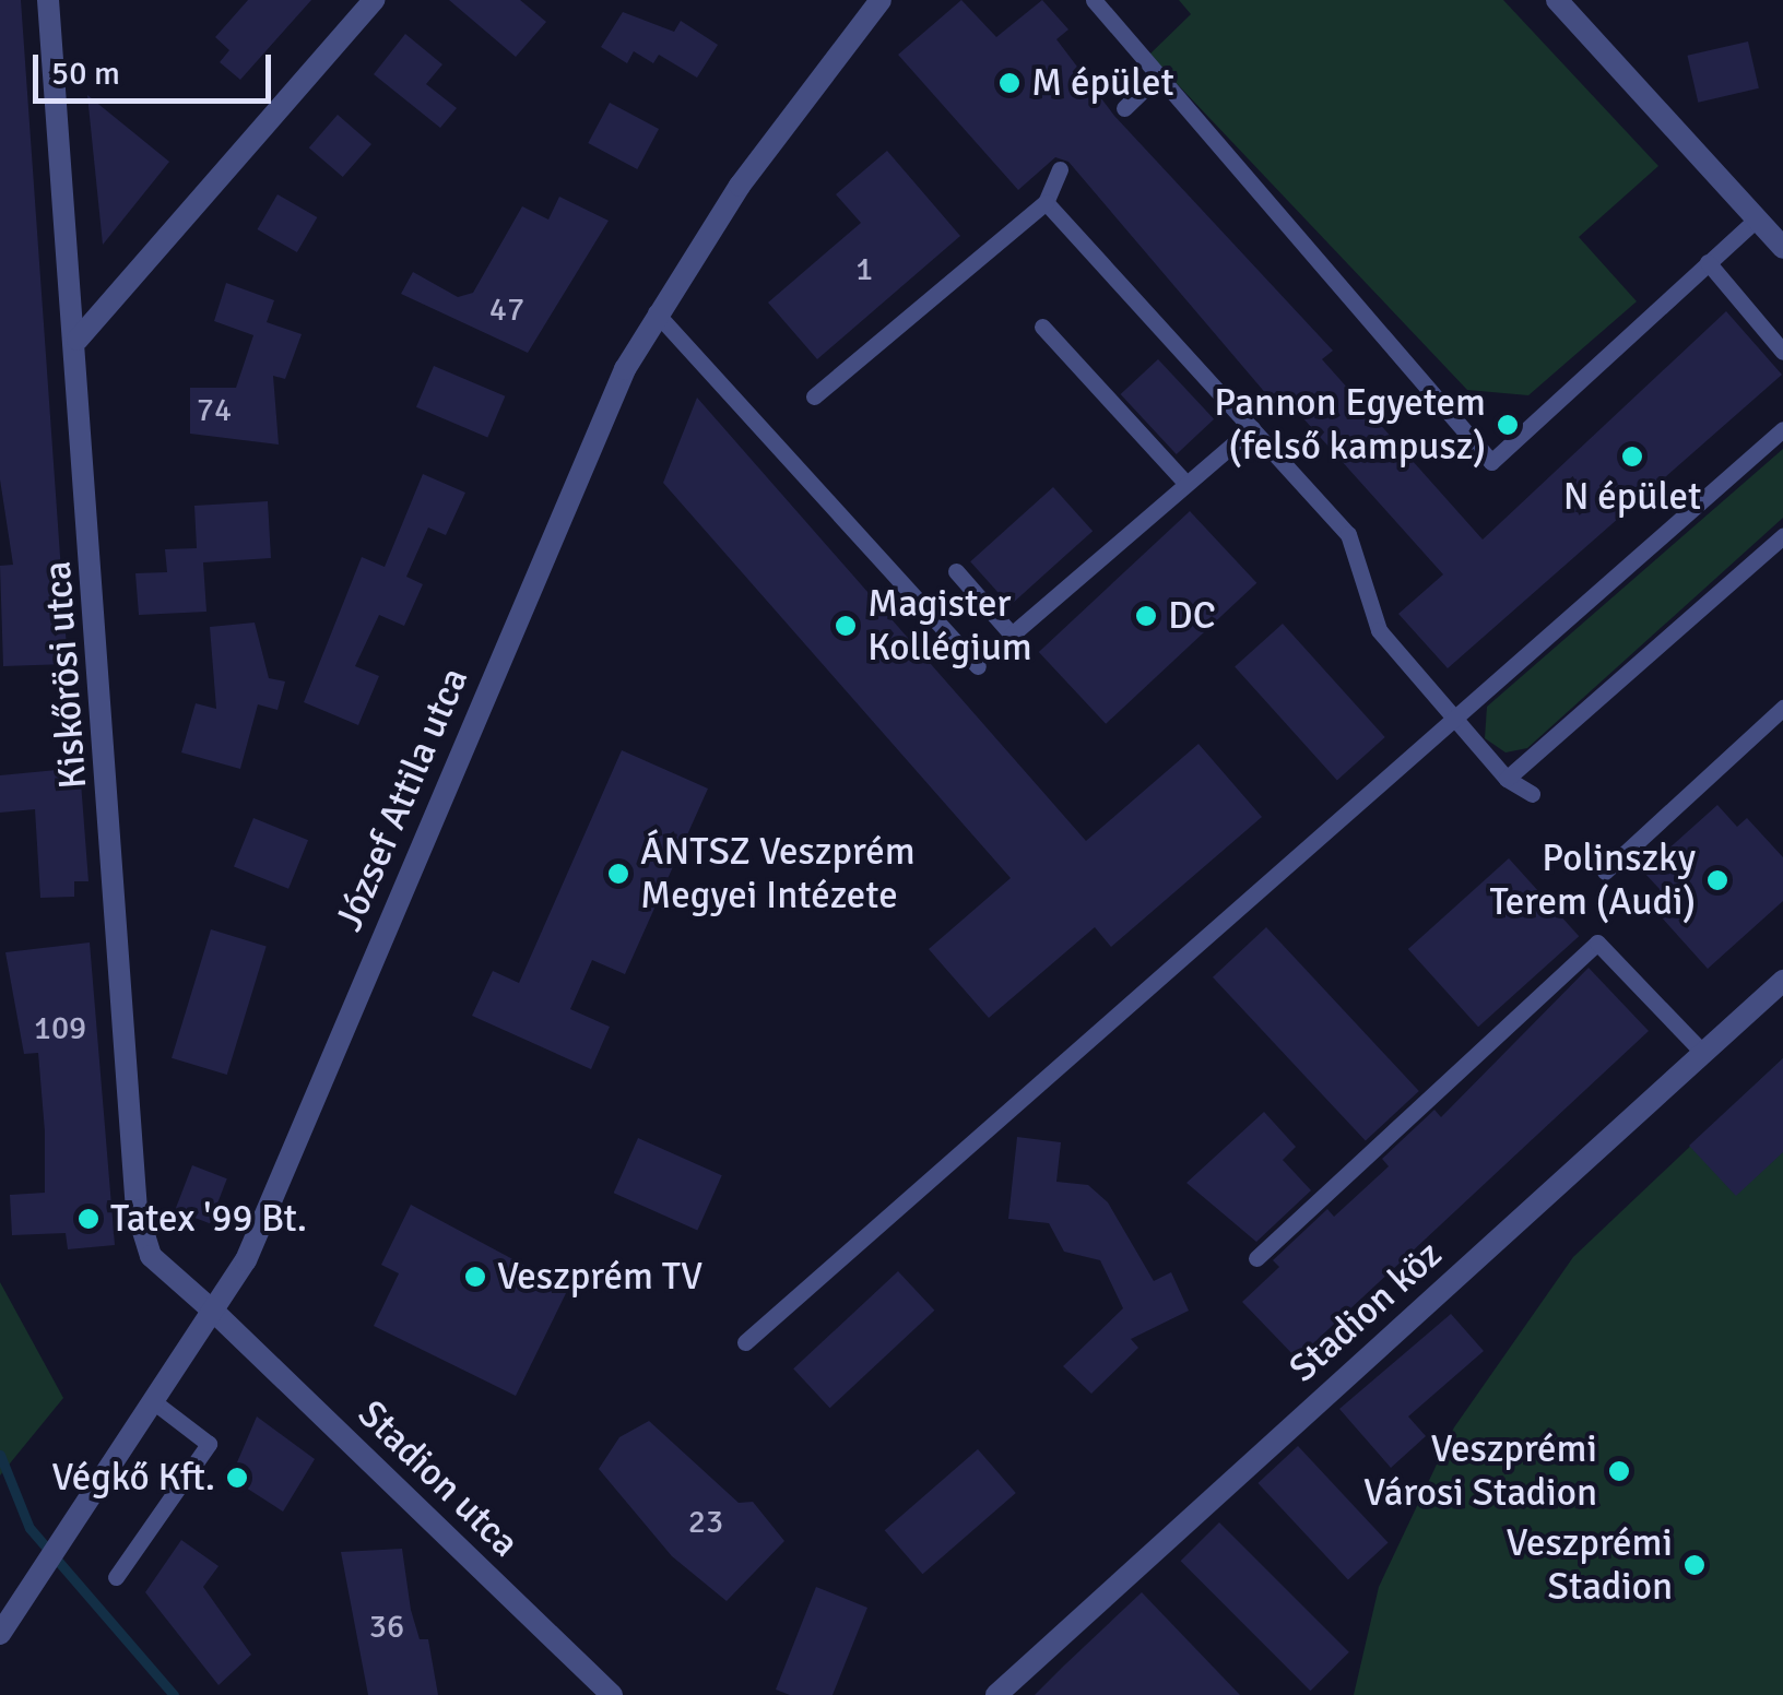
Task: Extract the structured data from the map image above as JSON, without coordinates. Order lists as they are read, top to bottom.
{
  "streets": {
    "street": [
      "Kiskőrösi utca",
      "József Attila utca",
      "Stadion köz",
      "Stadion utca"
    ]
  },
  "crossings": [
    ["Kiskőrösi utca", "József Attila utca"],
    ["Kiskőrösi utca", "Stadion utca"],
    ["József Attila utca", "Stadion utca"]
  ],
  "places": [
    "M épület",
    "Pannon Egyetem (felső kampusz)",
    "N épület",
    "DC",
    "Magister Kollégium",
    "ÁNTSZ Veszprém Megyei Intézete",
    "Polinszky Terem (Audi)",
    "Tatex '99 Bt.",
    "Veszprém TV",
    "Veszprémi Városi Stadion",
    "Végkő Kft.",
    "Veszprémi Stadion"
  ],
  "house_numbers": [
    "1",
    "47",
    "74",
    "109",
    "23",
    "36"
  ],
  "scale_bar": "50 m"
}
